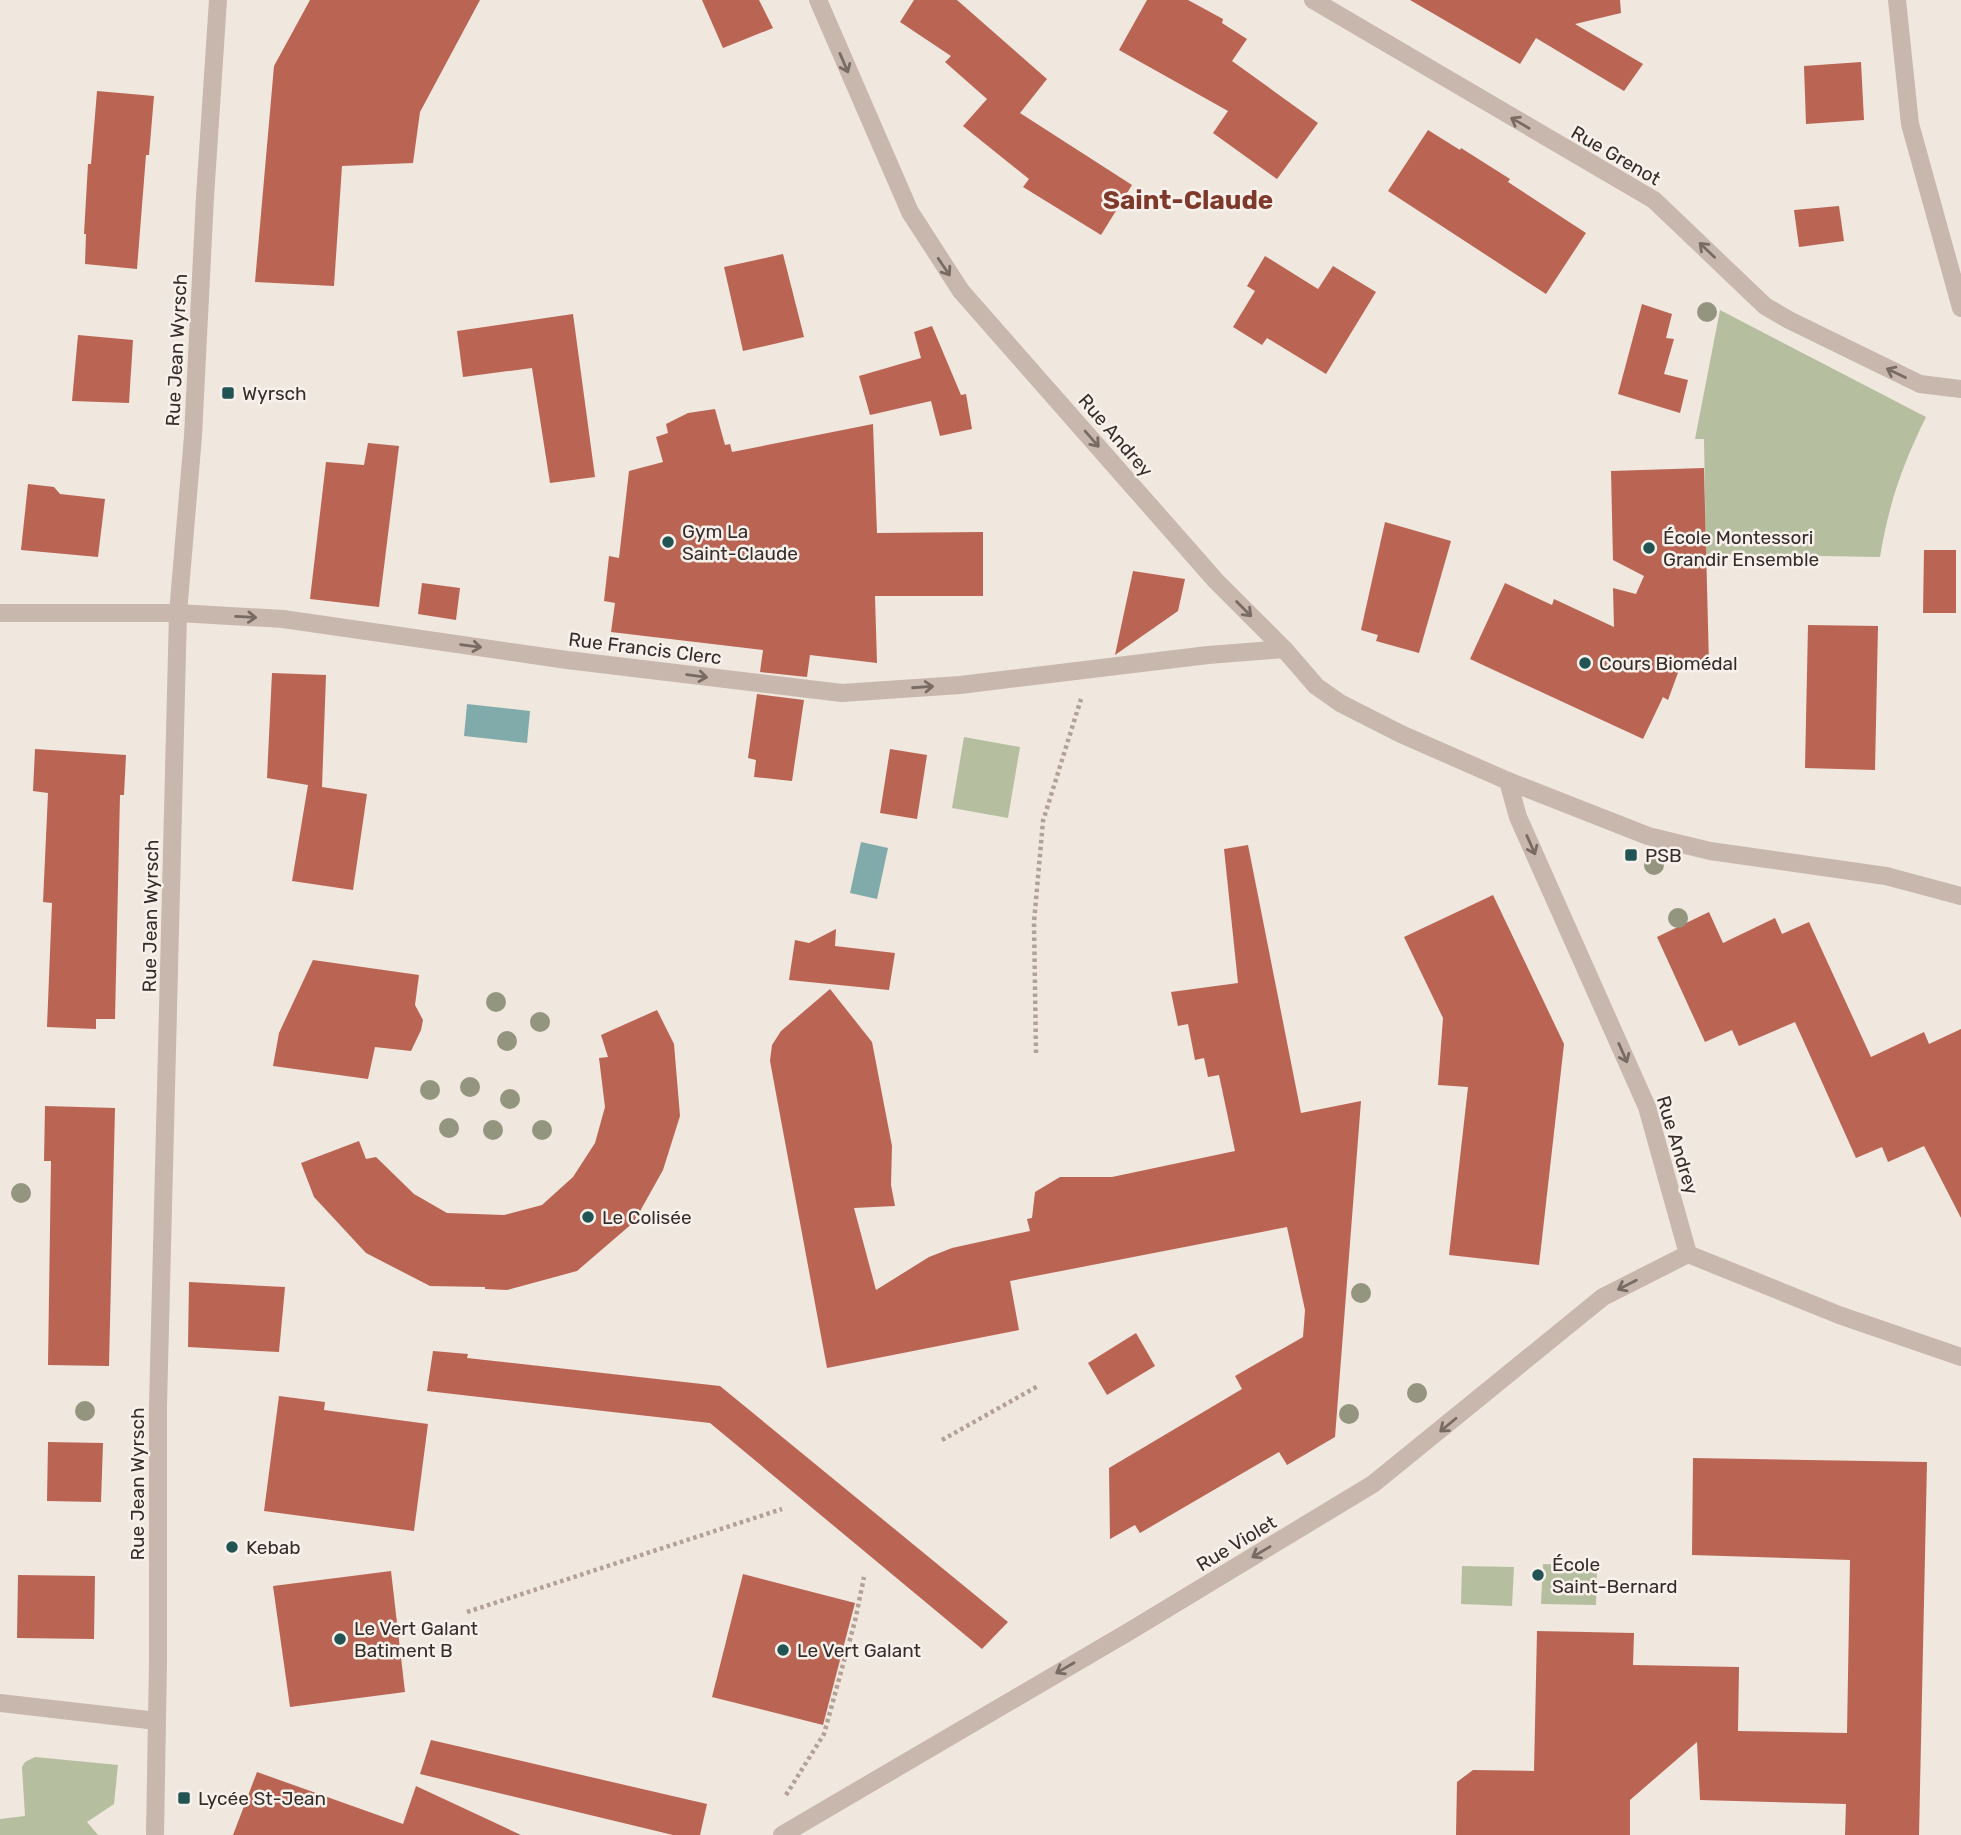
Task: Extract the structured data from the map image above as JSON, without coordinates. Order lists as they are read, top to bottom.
{
  "streets": {
    "street": [
      "Rue Grenot",
      "Rue Jean Wyrsch",
      "Rue Andrey",
      "Rue Francis Clerc",
      "Rue Violet"
    ]
  },
  "crossings": [
    ["Rue Jean Wyrsch", "Rue Francis Clerc"],
    ["Rue Andrey", "Rue Francis Clerc"],
    ["Rue Andrey", "Rue Violet"]
  ],
  "one_way": [
    "Rue Grenot",
    "Rue Andrey",
    "Rue Francis Clerc",
    "Rue Violet"
  ],
  "districts": ["Saint-Claude"],
  "places": {
    "transit": ["Wyrsch", "PSB", "Lycée St-Jean"],
    "other": [
      "Gym La Saint-Claude",
      "École Montessori Grandir Ensemble",
      "Cours Biomédal",
      "Le Colisée",
      "Kebab",
      "École Saint-Bernard",
      "Le Vert Galant Batiment B",
      "Le Vert Galant"
    ]
  }
}
